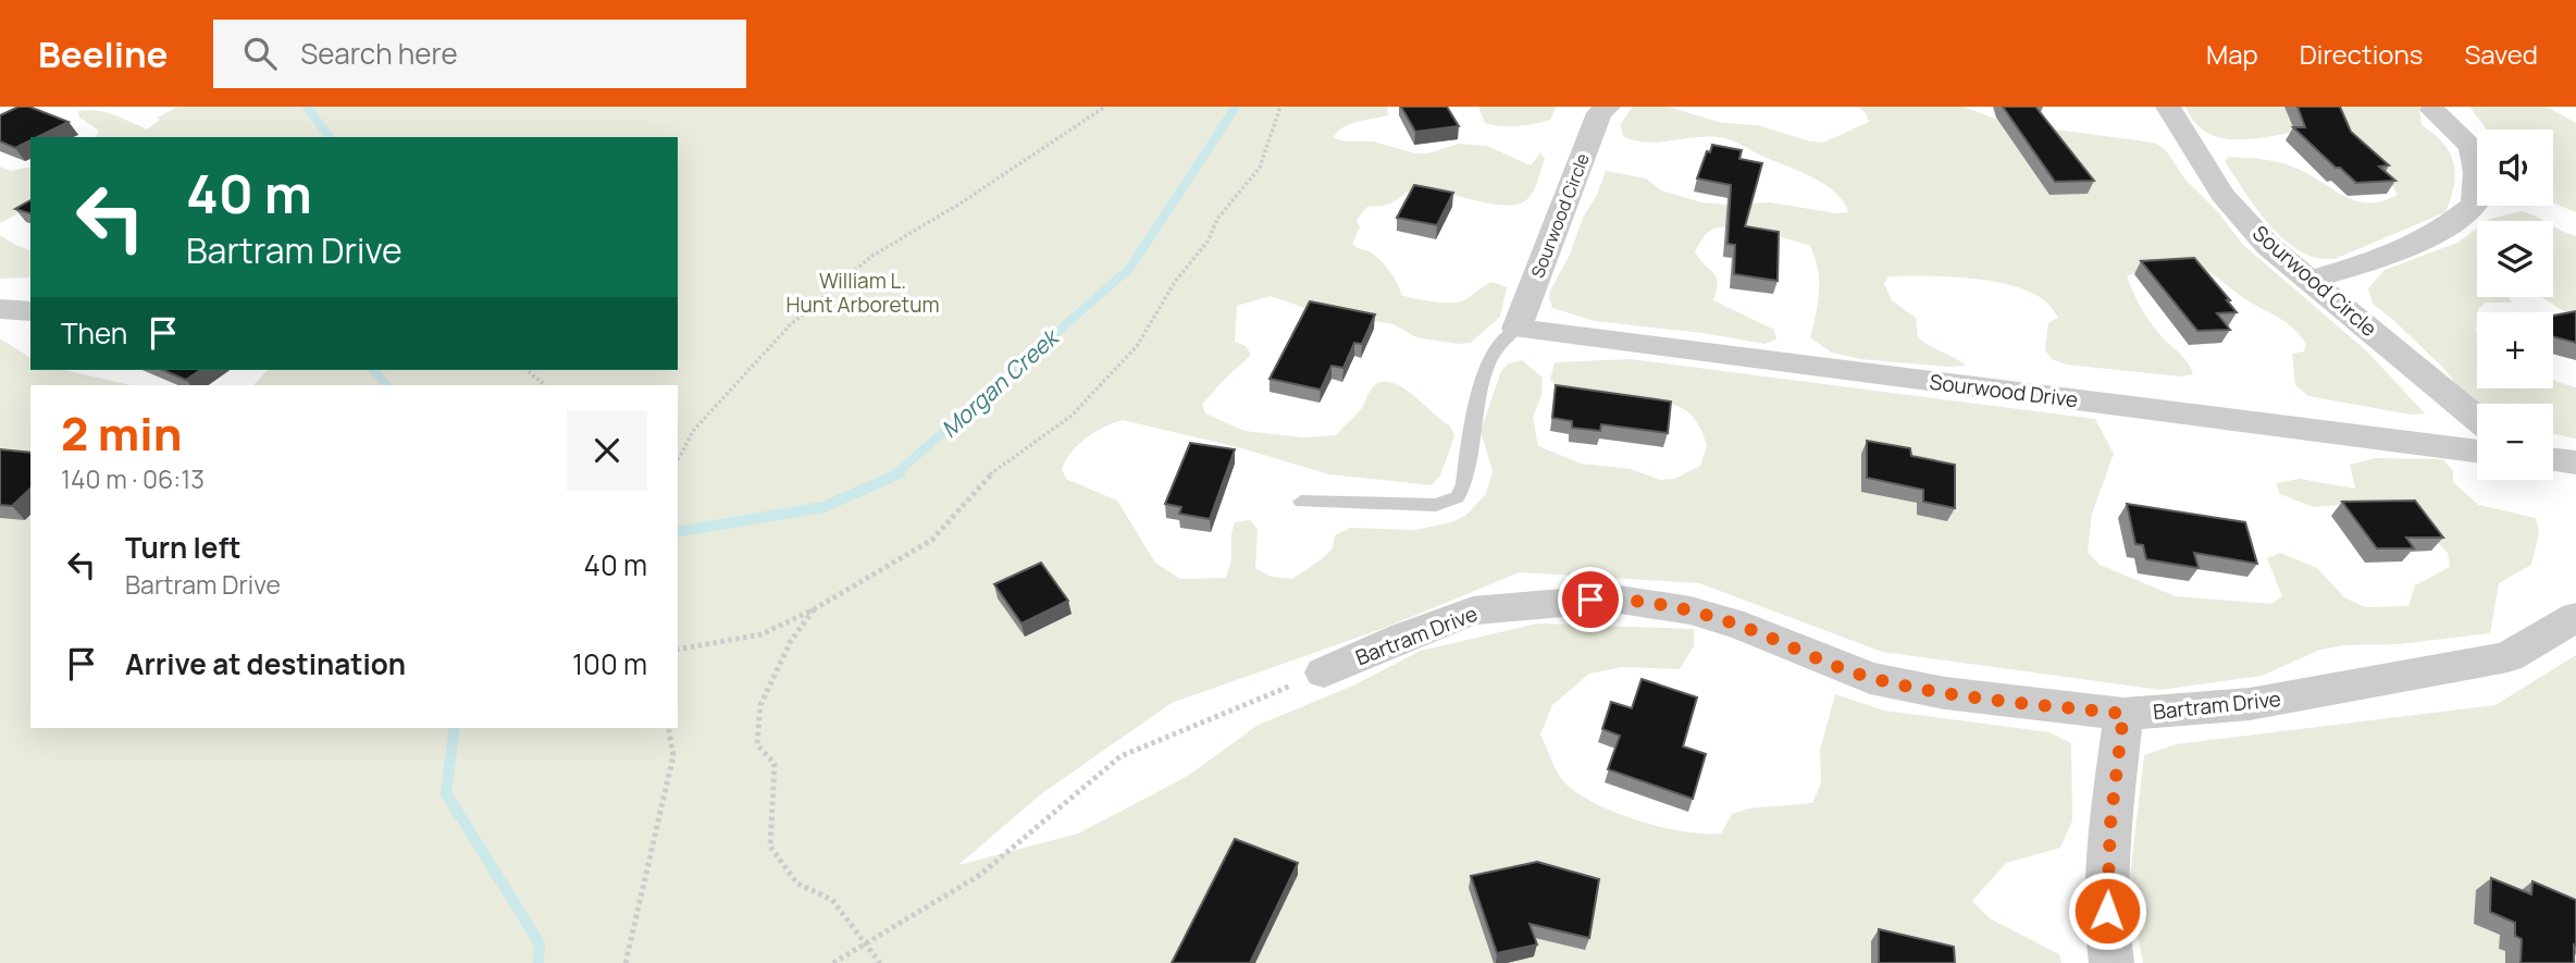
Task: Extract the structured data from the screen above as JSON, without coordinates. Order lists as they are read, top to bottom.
{
  "streets": {
    "street": ["Sourwood Circle", "Sourwood Drive", "Bartram Drive"]
  },
  "crossings": [
    ["Sourwood Circle", "Sourwood Drive"]
  ],
  "water": ["Morgan Creek"],
  "parks": ["William L. Hunt Arboretum"],
  "page": {
    "header": "Beeline",
    "search": "Search here",
    "nav": ["Map", "Directions", "Saved"],
    "map_buttons": ["+", "−"],
    "turn": ["40 m", "Bartram Drive"],
    "then": "Then",
    "heading": ["2 min", "140 m · 06:13"],
    "list": [
      {
        "name": "Turn left",
        "note": "Bartram Drive",
        "value": "40 m"
      },
      {
        "name": "Arrive at destination",
        "value": "100 m"
      }
    ]
  }
}
